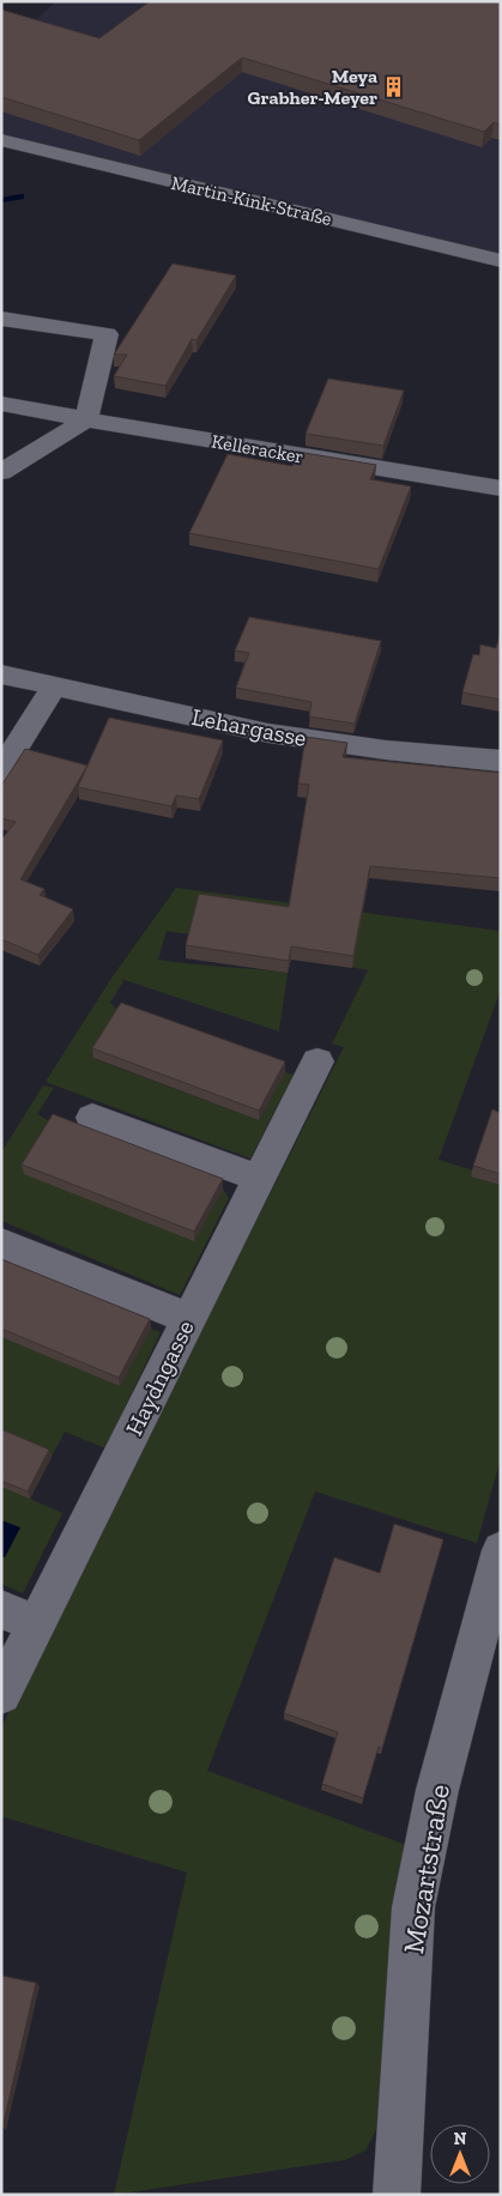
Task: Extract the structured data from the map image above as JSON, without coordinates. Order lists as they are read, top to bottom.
{
  "streets": {
    "street": [
      "Martin-Kink-Straße",
      "Kelleracker",
      "Lehargasse",
      "Haydngasse",
      "Mozartstraße"
    ]
  },
  "places": {
    "building": ["Meya Grabher-Meyer"]
  },
  "north": "top"
}
